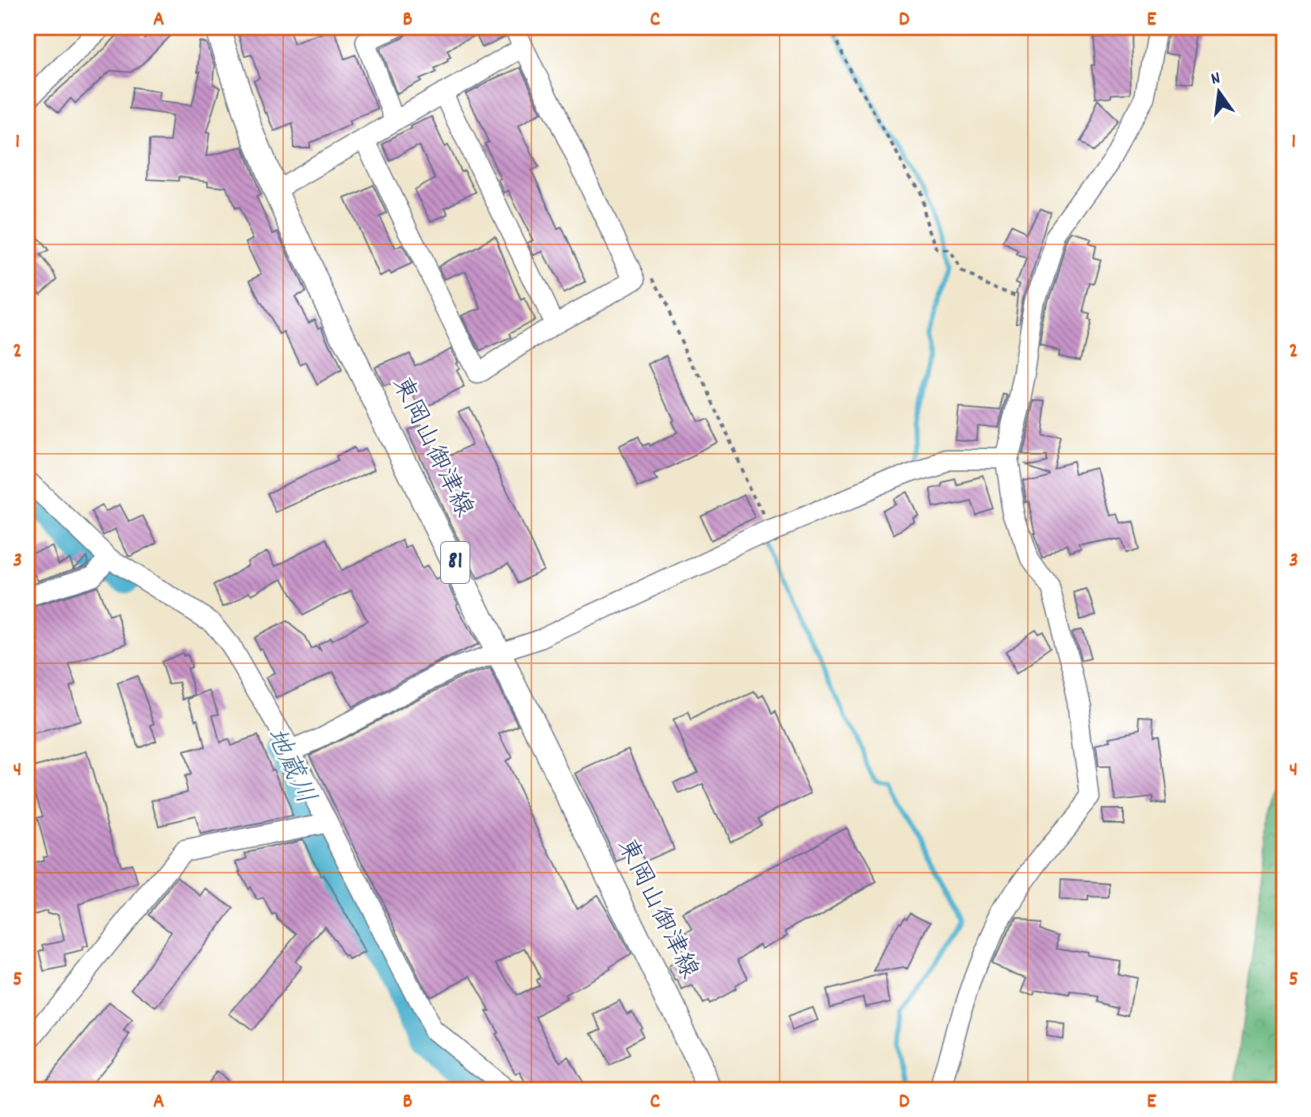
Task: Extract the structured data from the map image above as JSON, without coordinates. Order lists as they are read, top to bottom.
{
  "streets": {
    "main road": ["東岡山御津線", "81"]
  },
  "water": ["地蔵川"],
  "north": "top",
  "grid": {
    "columns": [
      "A",
      "B",
      "C",
      "D",
      "E"
    ],
    "rows": [
      "1",
      "2",
      "3",
      "4",
      "5"
    ]
  }
}
